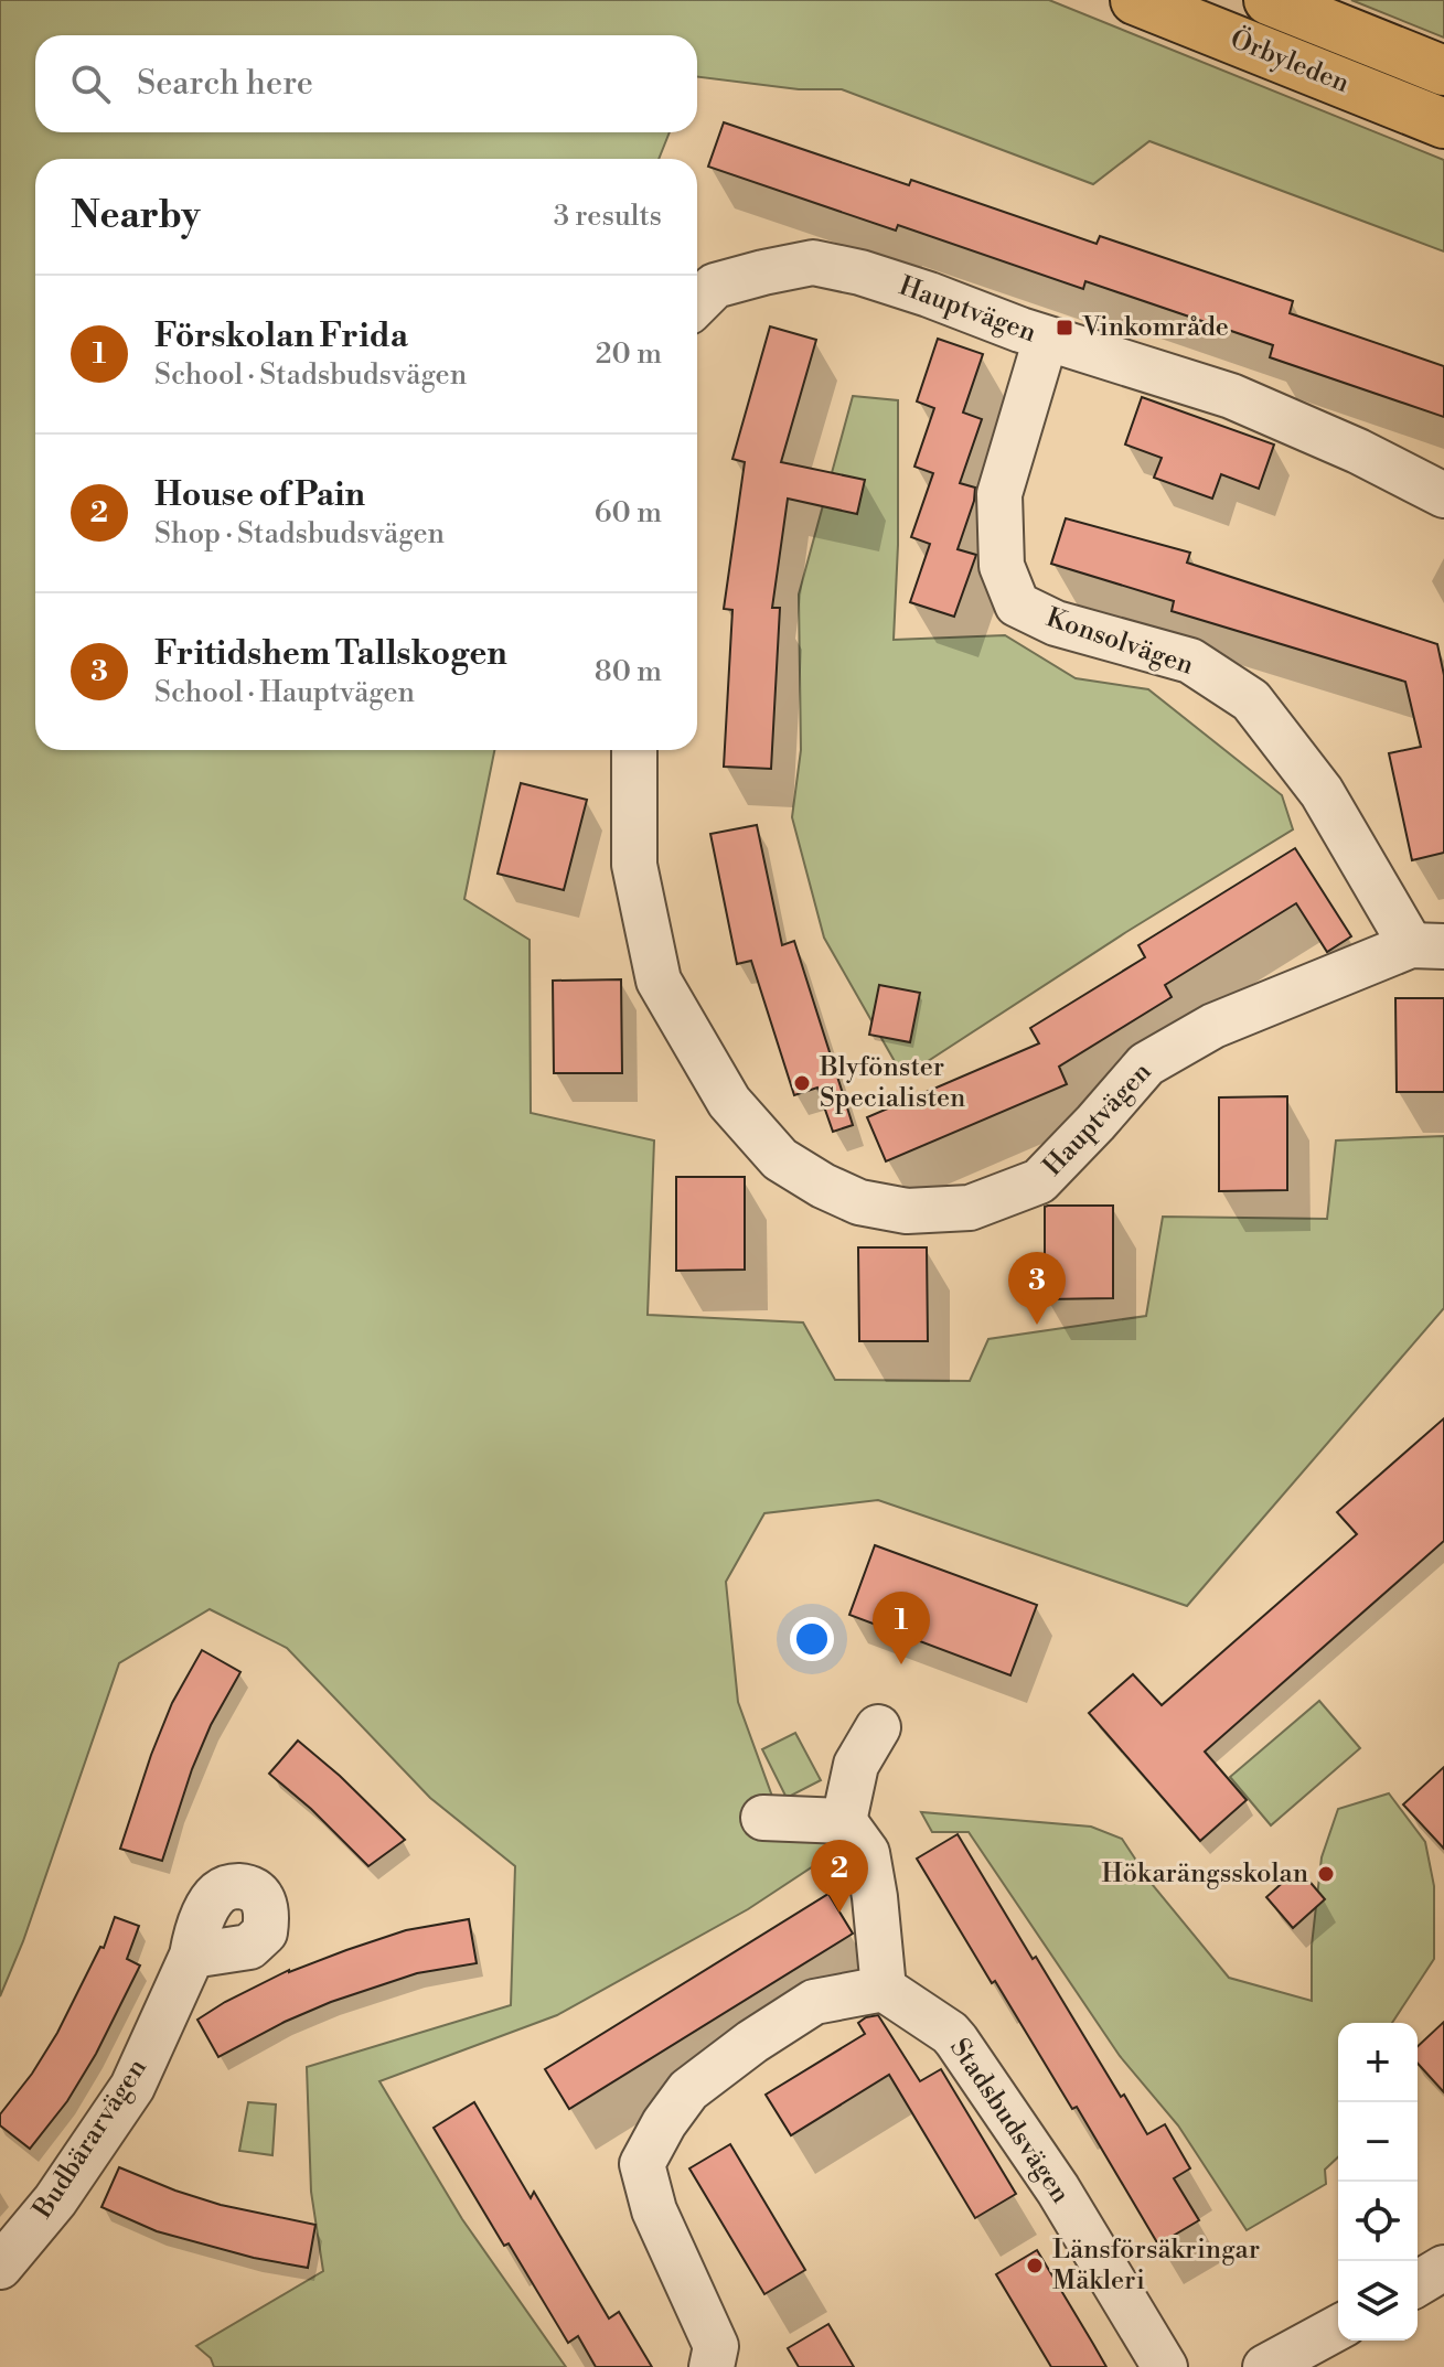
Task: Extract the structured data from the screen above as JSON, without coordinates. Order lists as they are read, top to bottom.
{
  "streets": {
    "main road": ["Örbyleden"],
    "street": [
      "Hauptvägen",
      "Konsolvägen",
      "Stadsbudsvägen",
      "Budbärarvägen"
    ]
  },
  "crossings": [
    ["Hauptvägen", "Konsolvägen"]
  ],
  "places": {
    "transit": ["Vinkområde"],
    "other": ["Blyfönster Specialisten", "Hökarängsskolan", "Länsförsäkringar Mäkleri"]
  },
  "page": {
    "search": "Search here",
    "heading": ["Nearby", "3 results"],
    "list": [
      {
        "mark": "1",
        "name": "Förskolan Frida",
        "note": "School · Stadsbudsvägen",
        "value": "20 m"
      },
      {
        "mark": "2",
        "name": "House of Pain",
        "note": "Shop · Stadsbudsvägen",
        "value": "60 m"
      },
      {
        "mark": "3",
        "name": "Fritidshem Tallskogen",
        "note": "School · Hauptvägen",
        "value": "80 m"
      }
    ],
    "pins": ["3", "1", "2"],
    "map_buttons": ["+", "−"]
  }
}
